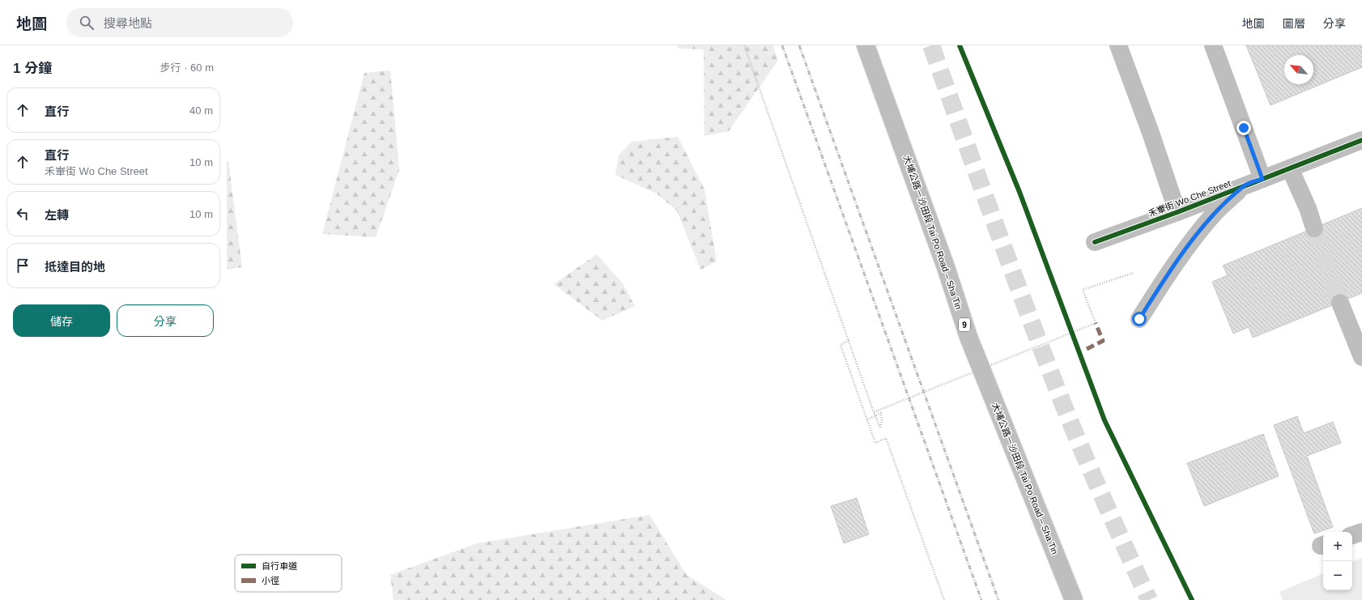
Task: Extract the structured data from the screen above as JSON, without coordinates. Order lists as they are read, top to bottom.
{
  "streets": {
    "main road": ["禾輋街 Wo Che Street", "大埔公路－沙田段 Tai Po Road – Sha Tin", "9"]
  },
  "legend": ["自行車道", "小徑"],
  "north": "top left",
  "page": {
    "header": "地圖",
    "search": "搜尋地點",
    "nav": ["地圖", "圖層", "分享"],
    "heading": ["1 分鐘", "步行 · 60 m"],
    "list": [
      ["直行", "40 m"],
      ["直行", "禾輋街 Wo Che Street", "10 m"],
      ["左轉", "10 m"],
      "抵達目的地"
    ],
    "buttons": ["儲存", "分享"],
    "map_buttons": ["+", "−"]
  }
}
